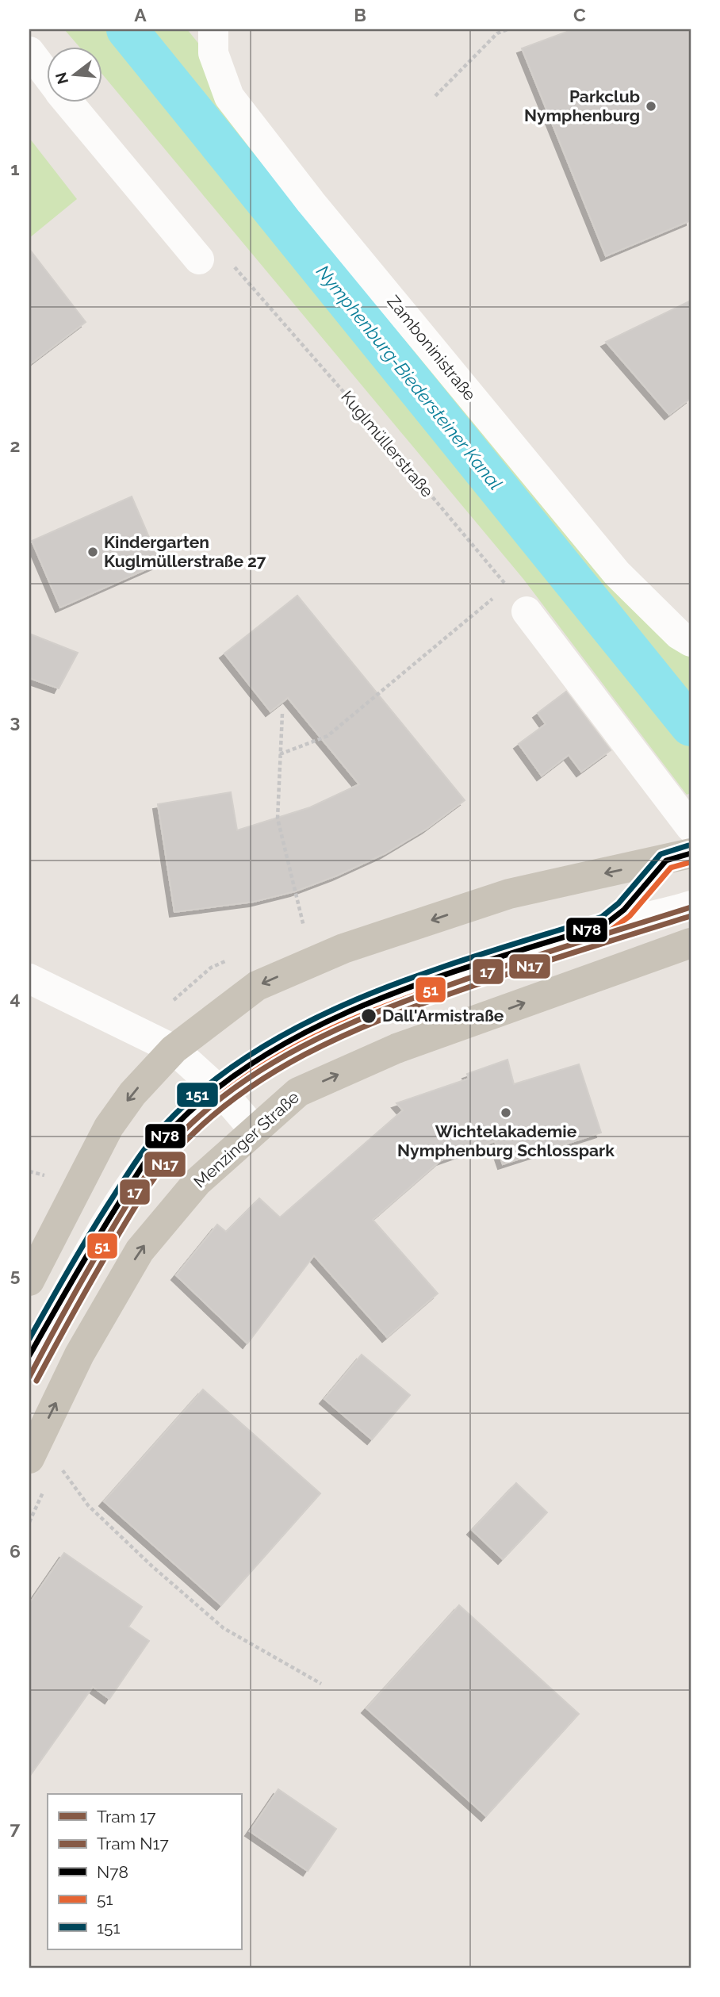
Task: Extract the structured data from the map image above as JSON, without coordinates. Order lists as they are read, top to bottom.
{
  "streets": {
    "main road": ["Menzinger Straße"],
    "street": ["Zamboninistraße"],
    "path": ["Kuglmüllerstraße"]
  },
  "water": ["Nymphenburg-Biedersteiner Kanal"],
  "places": [
    "Parkclub Nymphenburg",
    "Kindergarten Kuglmüllerstraße 27",
    "Dall'Armistraße",
    "Wichtelakademie Nymphenburg Schlosspark"
  ],
  "lines": [
    "transit line 151",
    "transit line N78",
    "transit line 51",
    "tram line 17",
    "tram line N17"
  ],
  "legend": [
    "Tram 17",
    "Tram N17",
    "N78",
    "51",
    "151"
  ],
  "north": "left",
  "grid": {
    "columns": ["A", "B", "C"],
    "rows": [
      "1",
      "2",
      "3",
      "4",
      "5",
      "6",
      "7"
    ]
  }
}
